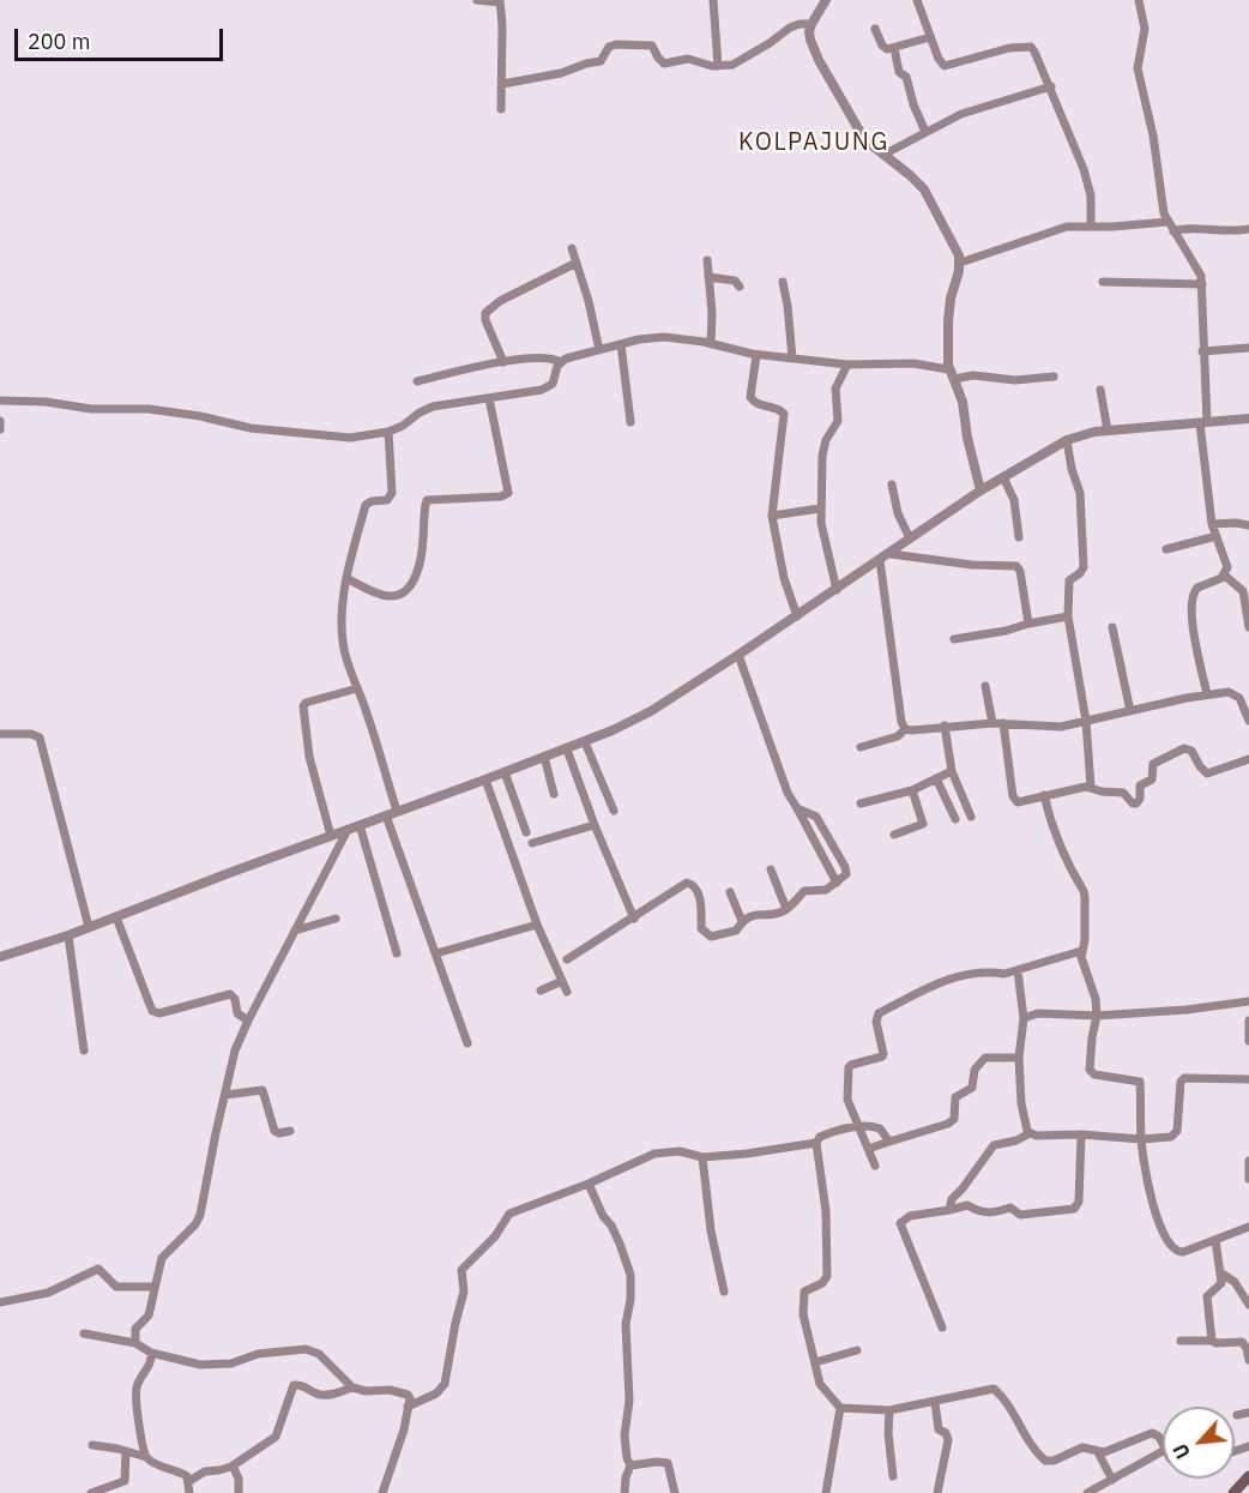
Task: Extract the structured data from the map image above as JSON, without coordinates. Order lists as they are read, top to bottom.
{
  "districts": ["KOLPAJUNG"],
  "scale_bar": "200 m",
  "north": "bottom left"
}
